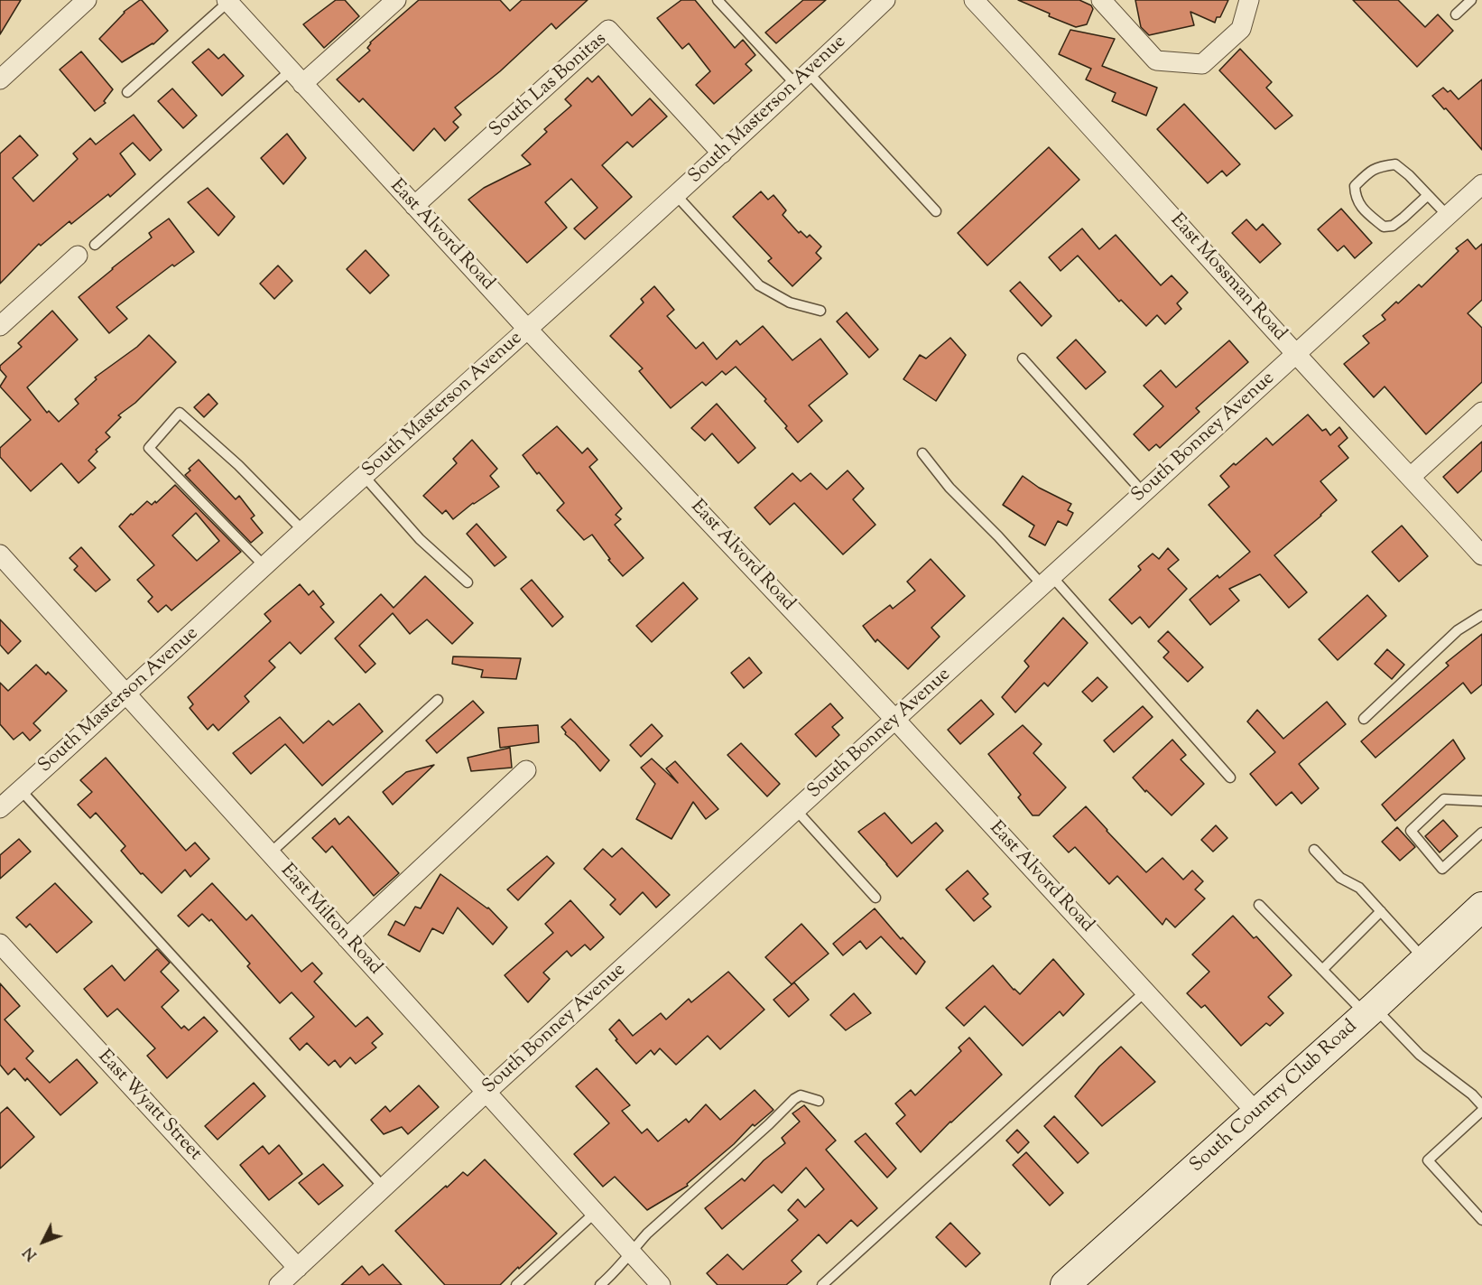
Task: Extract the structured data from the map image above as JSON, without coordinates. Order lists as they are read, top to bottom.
{
  "streets": {
    "street": [
      "South Las Bonitas",
      "South Masterson Avenue",
      "East Alvord Road",
      "East Mossman Road",
      "South Bonney Avenue",
      "East Milton Road",
      "South Country Club Road",
      "East Wyatt Street"
    ]
  },
  "crossings": [
    ["South Las Bonitas", "South Masterson Avenue"],
    ["South Las Bonitas", "East Alvord Road"],
    ["South Masterson Avenue", "East Alvord Road"],
    ["South Masterson Avenue", "East Milton Road"],
    ["East Alvord Road", "South Bonney Avenue"],
    ["East Alvord Road", "South Country Club Road"],
    ["East Mossman Road", "South Bonney Avenue"],
    ["South Bonney Avenue", "East Milton Road"],
    ["South Bonney Avenue", "East Wyatt Street"]
  ],
  "north": "bottom left"
}
